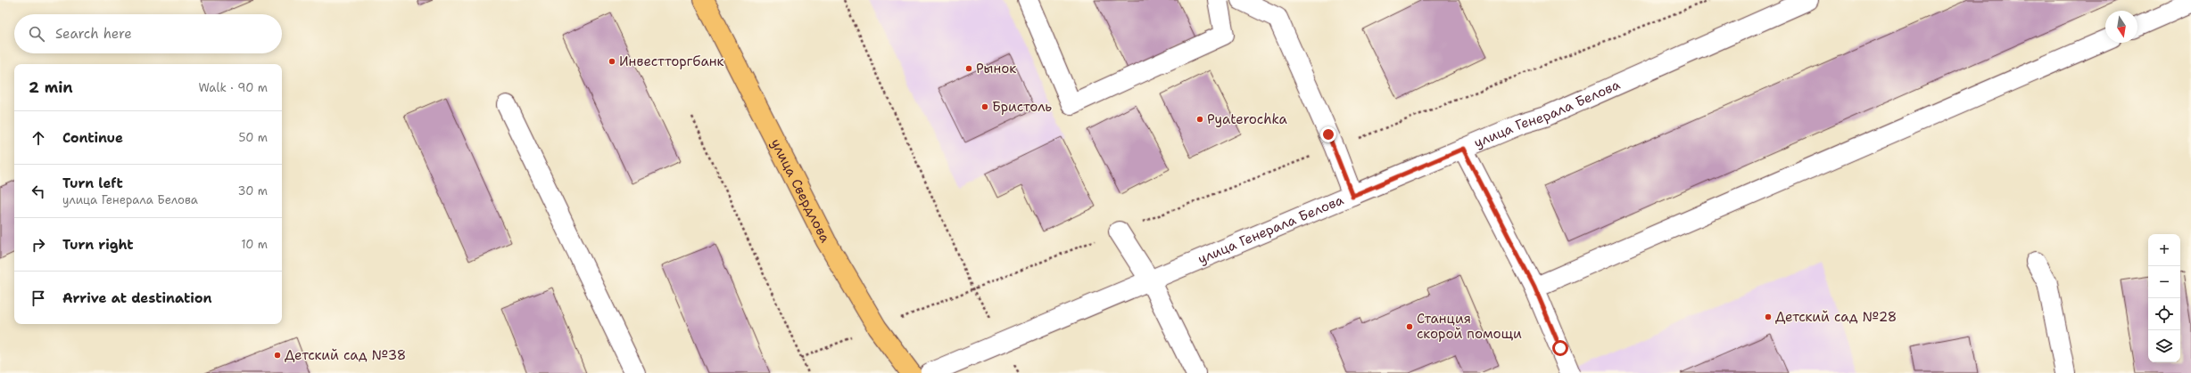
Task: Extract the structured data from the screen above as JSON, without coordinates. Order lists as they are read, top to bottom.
{
  "streets": {
    "main road": ["улица Свердлова"],
    "street": ["улица Генерала Белова"]
  },
  "places": [
    "Инвестторгбанк",
    "Рынок",
    "Бристоль",
    "Pyaterochka",
    "Детский сад №28",
    "Станция скорой помощи",
    "Детский сад №38"
  ],
  "north": "bottom",
  "page": {
    "search": "Search here",
    "heading": ["2 min", "Walk · 90 m"],
    "list": [
      ["Continue", "50 m"],
      ["Turn left", "улица Генерала Белова", "30 m"],
      ["Turn right", "10 m"],
      "Arrive at destination"
    ],
    "map_buttons": ["+", "−"]
  }
}
